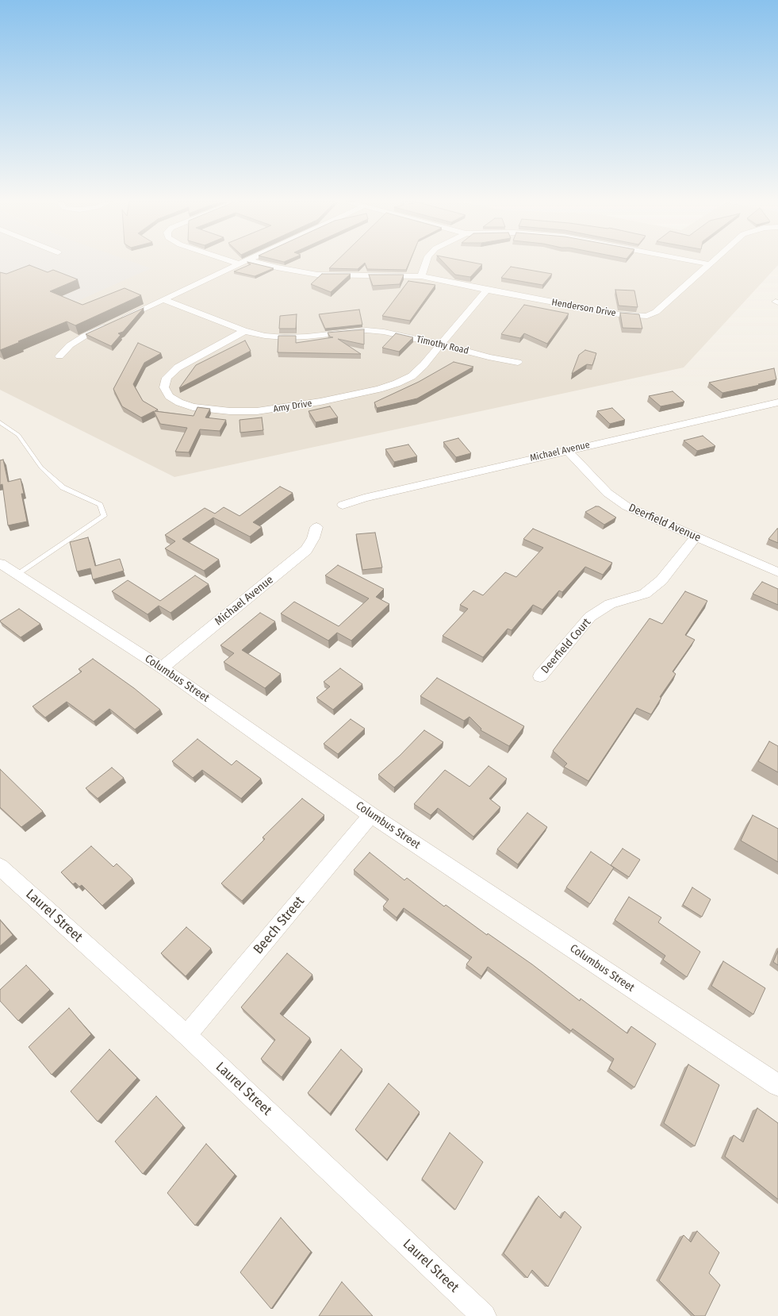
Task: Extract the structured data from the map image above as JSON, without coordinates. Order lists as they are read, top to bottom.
{
  "streets": {
    "street": [
      "Henderson Drive",
      "Timothy Road",
      "Amy Drive",
      "Michael Avenue",
      "Deerfield Avenue",
      "Deerfield Court",
      "Columbus Street",
      "Laurel Street",
      "Beech Street"
    ]
  },
  "crossings": [
    ["Henderson Drive", "Amy Drive"],
    ["Timothy Road", "Amy Drive"],
    ["Michael Avenue", "Deerfield Avenue"],
    ["Michael Avenue", "Columbus Street"],
    ["Deerfield Avenue", "Deerfield Court"],
    ["Columbus Street", "Beech Street"],
    ["Laurel Street", "Beech Street"]
  ]
}
